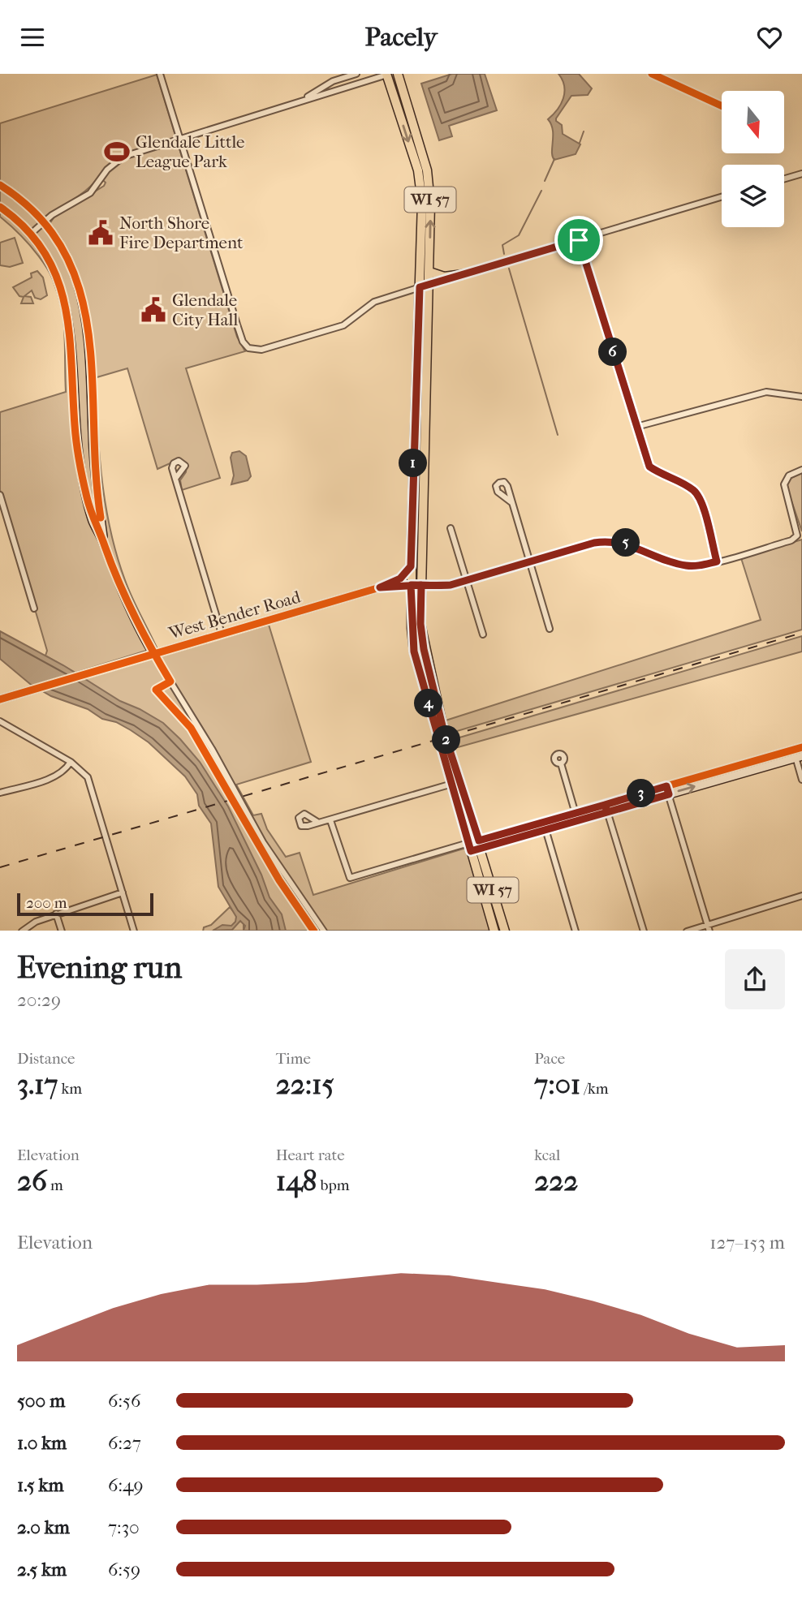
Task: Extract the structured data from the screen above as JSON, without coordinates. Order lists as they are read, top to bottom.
{
  "streets": {
    "main road": ["WI 57"],
    "street": ["West Bender Road"]
  },
  "crossings": [
    ["WI 57", "West Bender Road"]
  ],
  "places": {
    "sports": ["Glendale Little League Park"],
    "public building": ["North Shore Fire Department", "Glendale City Hall"]
  },
  "scale_bar": "200 m",
  "north": "bottom",
  "page": {
    "header": "Pacely",
    "pins": [
      "6",
      "1",
      "5",
      "4",
      "2",
      "3"
    ],
    "scale": "200 m",
    "heading": ["Evening run", "20:29"],
    "stats": [
      ["Distance", "3.17 km"],
      ["Time", "22:15"],
      ["Pace", "7:01 /km"],
      ["Elevation", "26 m"],
      ["Heart rate", "148 bpm"],
      ["kcal", "222"]
    ],
    "chart": ["Elevation", "127–153 m"],
    "list": [
      {
        "name": "500 m",
        "note": "6:56"
      },
      {
        "name": "1.0 km",
        "note": "6:27"
      },
      {
        "name": "1.5 km",
        "note": "6:49"
      },
      {
        "name": "2.0 km",
        "note": "7:30"
      },
      {
        "name": "2.5 km",
        "note": "6:59"
      }
    ]
  }
}
